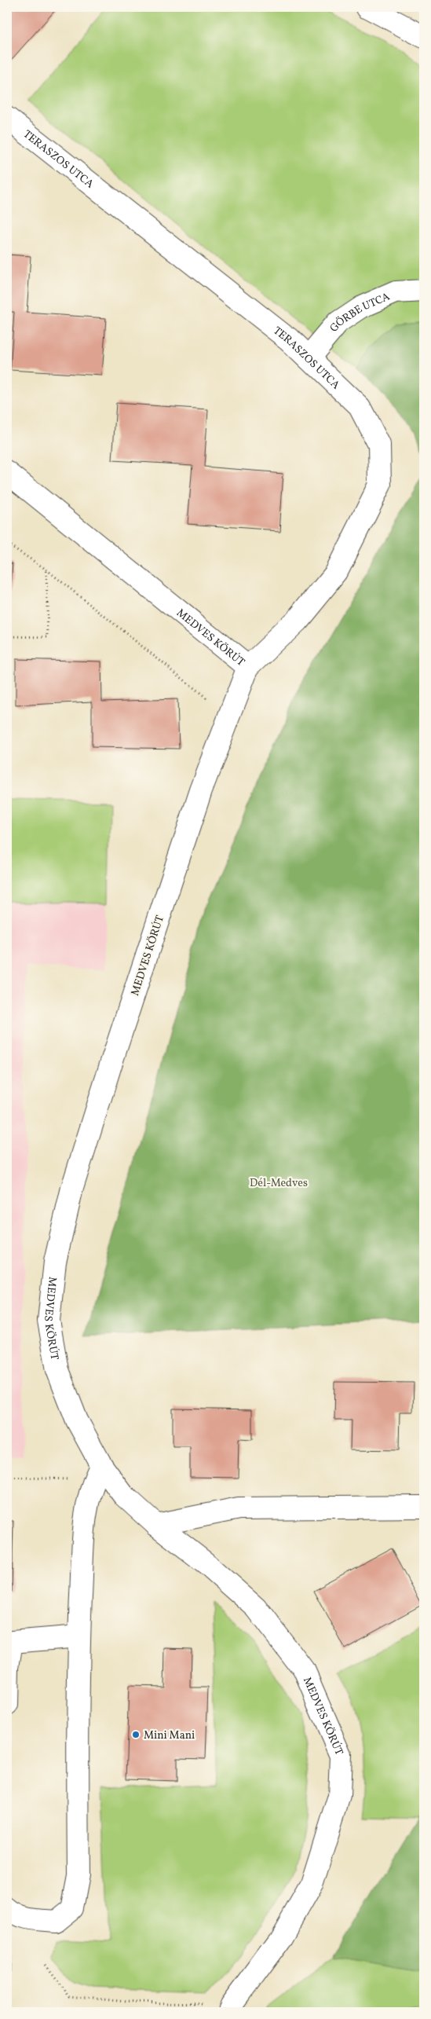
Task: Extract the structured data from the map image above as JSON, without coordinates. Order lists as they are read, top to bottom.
{
  "streets": {
    "street": ["TERASZOS UTCA", "GÖRBE UTCA", "MEDVES KÖRÚT"]
  },
  "crossings": [
    ["TERASZOS UTCA", "GÖRBE UTCA"],
    ["TERASZOS UTCA", "MEDVES KÖRÚT"]
  ],
  "parks": ["Dél-Medves"],
  "places": ["Mini Mani"]
}
